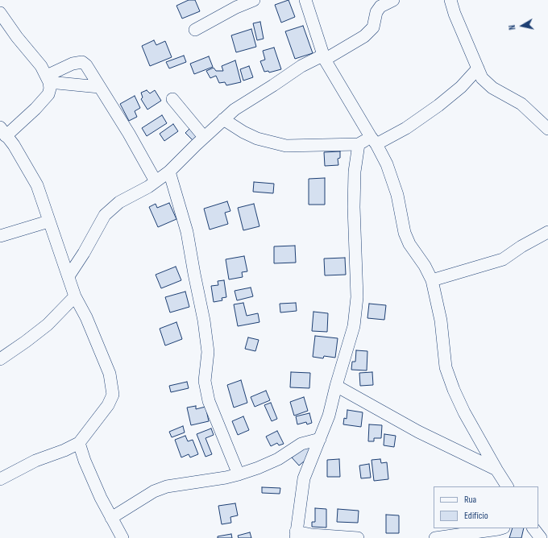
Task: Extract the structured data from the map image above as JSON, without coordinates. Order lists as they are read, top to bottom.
{
  "legend": ["Rua", "Edifício"],
  "north": "left"
}
